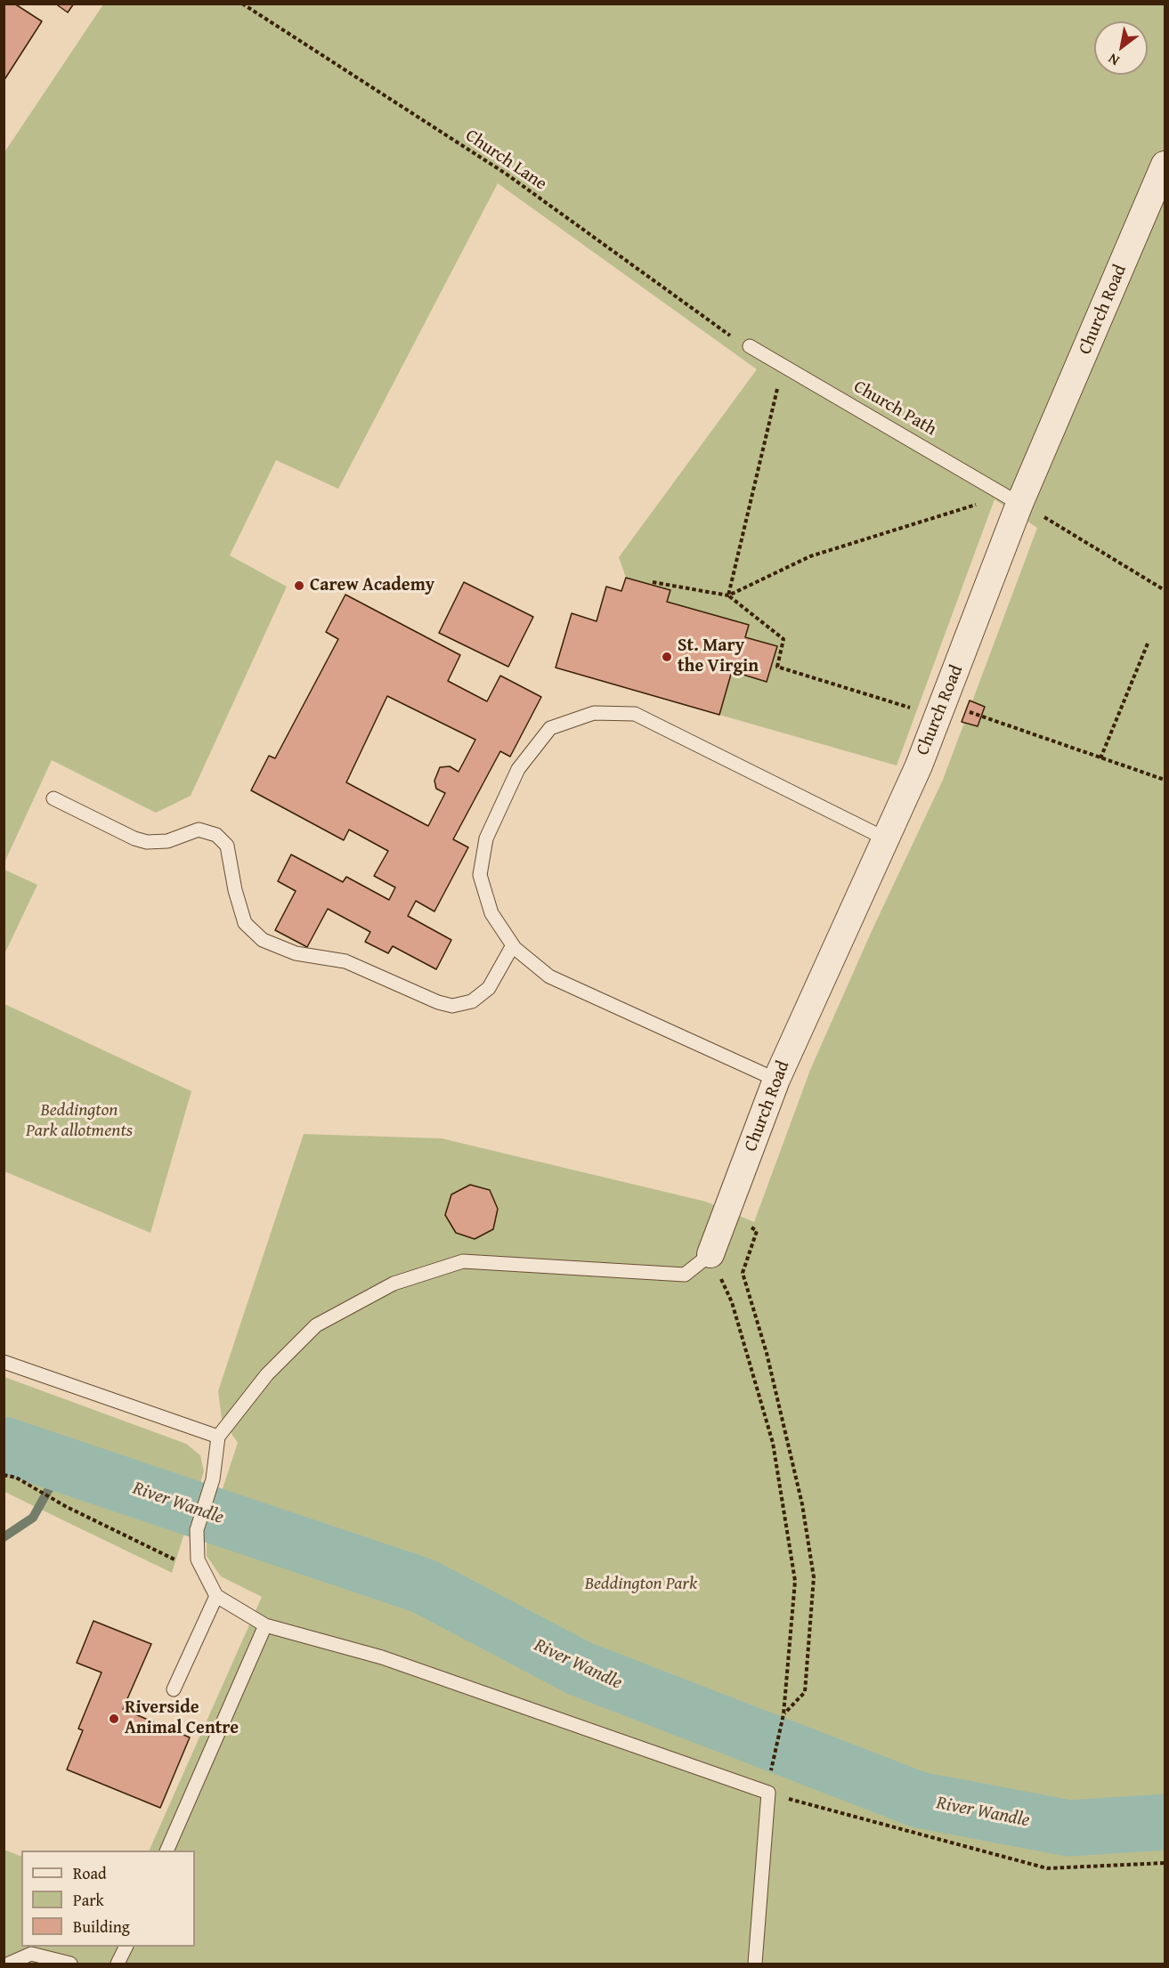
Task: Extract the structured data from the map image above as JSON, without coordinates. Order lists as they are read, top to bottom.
{
  "streets": {
    "street": ["Church Road"],
    "lane": ["Church Path"],
    "path": ["Church Lane"]
  },
  "crossings": [
    ["Church Lane", "Church Path"],
    ["Church Road", "Church Path"]
  ],
  "water": ["River Wandle"],
  "parks": ["Beddington Park allotments", "Beddington Park"],
  "places": ["Carew Academy", "St. Mary the Virgin", "Riverside Animal Centre"],
  "legend": ["Road", "Park", "Building"],
  "north": "bottom left"
}
